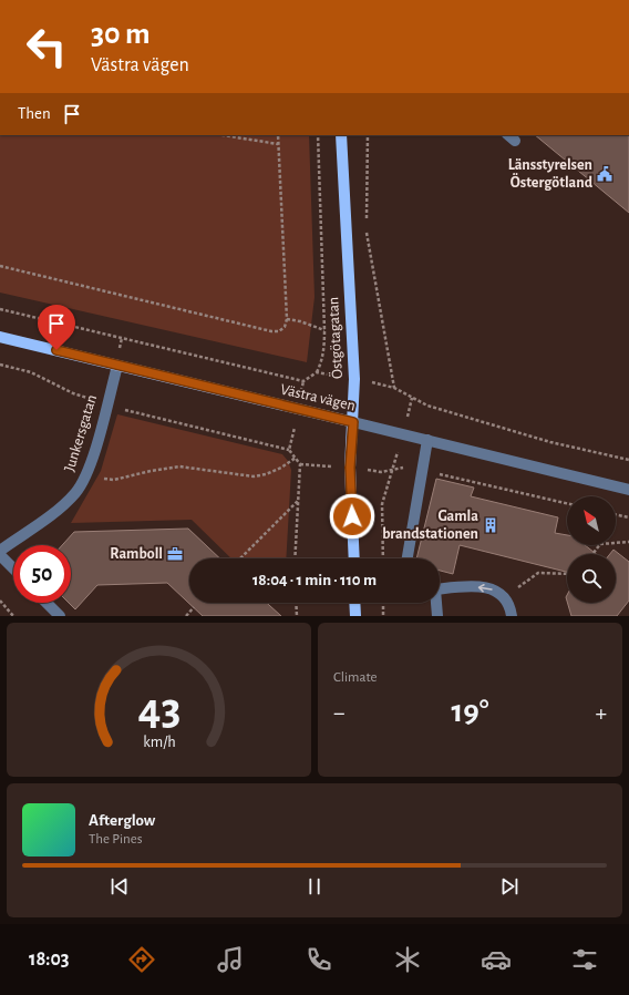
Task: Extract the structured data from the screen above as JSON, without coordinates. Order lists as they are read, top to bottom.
{
  "streets": {
    "main road": ["Östgötagatan", "Västra vägen"],
    "street": ["Junkersgatan"]
  },
  "crossings": [
    ["Östgötagatan", "Västra vägen"],
    ["Västra vägen", "Junkersgatan"]
  ],
  "places": {
    "public building": ["Länsstyrelsen Östergötland"],
    "building": ["Gamla brandstationen"],
    "office": ["Ramboll"]
  },
  "north": "top left",
  "page": {
    "turn": ["30 m", "Västra vägen"],
    "then": "Then",
    "limit": "50",
    "trip": "18:04 · 1 min · 110 m",
    "tile": "Climate",
    "heat": ["−", "19°", "+"],
    "song": ["Afterglow", "The Pines"],
    "tabs": "18:03",
    "gauge": ["43", "km/h"]
  }
}
